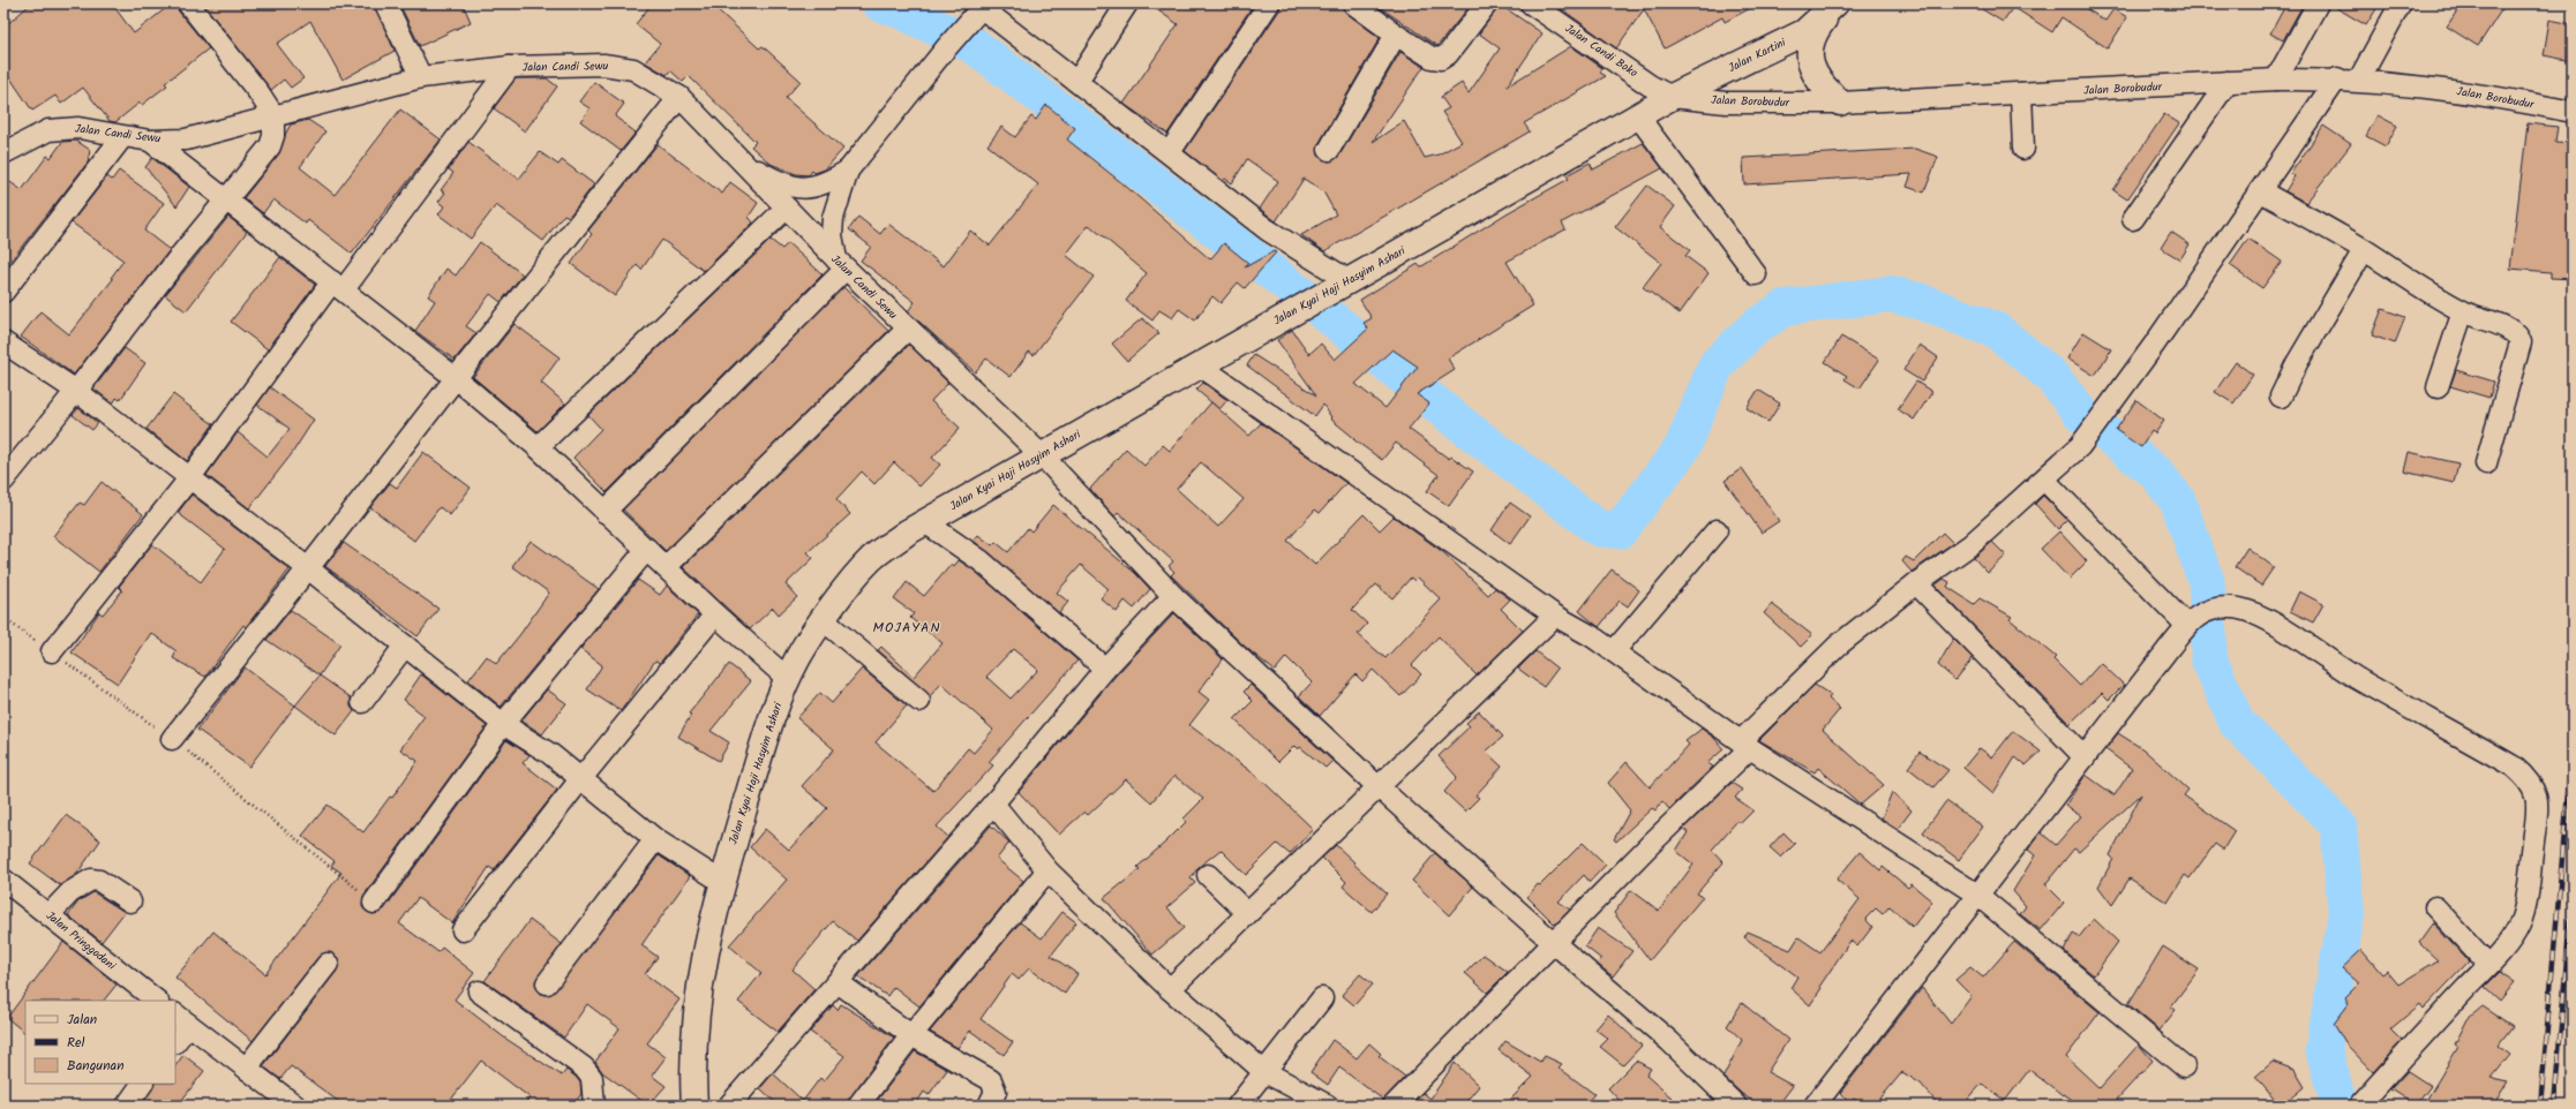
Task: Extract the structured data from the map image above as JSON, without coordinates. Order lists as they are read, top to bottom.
{
  "streets": {
    "highway": ["Jalan Kartini", "Jalan Kyai Haji Hasyim Ashari"],
    "street": [
      "Jalan Candi Boko",
      "Jalan Candi Sewu",
      "Jalan Borobudur",
      "Jalan Pringgodani"
    ]
  },
  "crossings": [
    ["Jalan Candi Boko", "Jalan Kartini"],
    ["Jalan Candi Boko", "Jalan Borobudur"],
    ["Jalan Candi Boko", "Jalan Kyai Haji Hasyim Ashari"],
    ["Jalan Kartini", "Jalan Borobudur"],
    ["Jalan Kartini", "Jalan Kyai Haji Hasyim Ashari"],
    ["Jalan Candi Sewu", "Jalan Kyai Haji Hasyim Ashari"],
    ["Jalan Borobudur", "Jalan Kyai Haji Hasyim Ashari"]
  ],
  "districts": ["MOJAYAN"],
  "legend": ["Jalan", "Rel", "Bangunan"]
}
